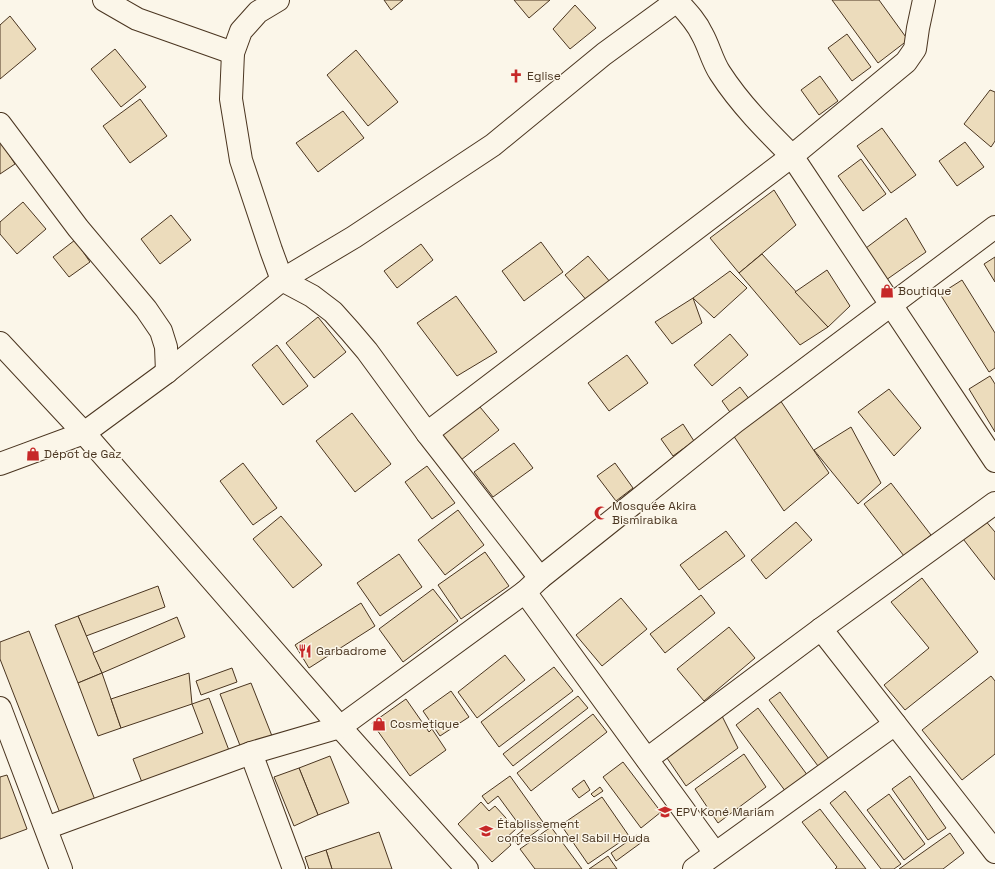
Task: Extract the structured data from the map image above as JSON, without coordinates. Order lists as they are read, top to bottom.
{
  "places": {
    "church": ["Eglise"],
    "shop": ["Boutique", "Dépot de Gaz", "Cosmetique"],
    "mosque": ["Mosquée Akira Bismirabika"],
    "restaurant": ["Garbadrome"],
    "school or university": ["EPV Koné Mariam", "Établissement confessionnel Sabil Houda"]
  }
}
